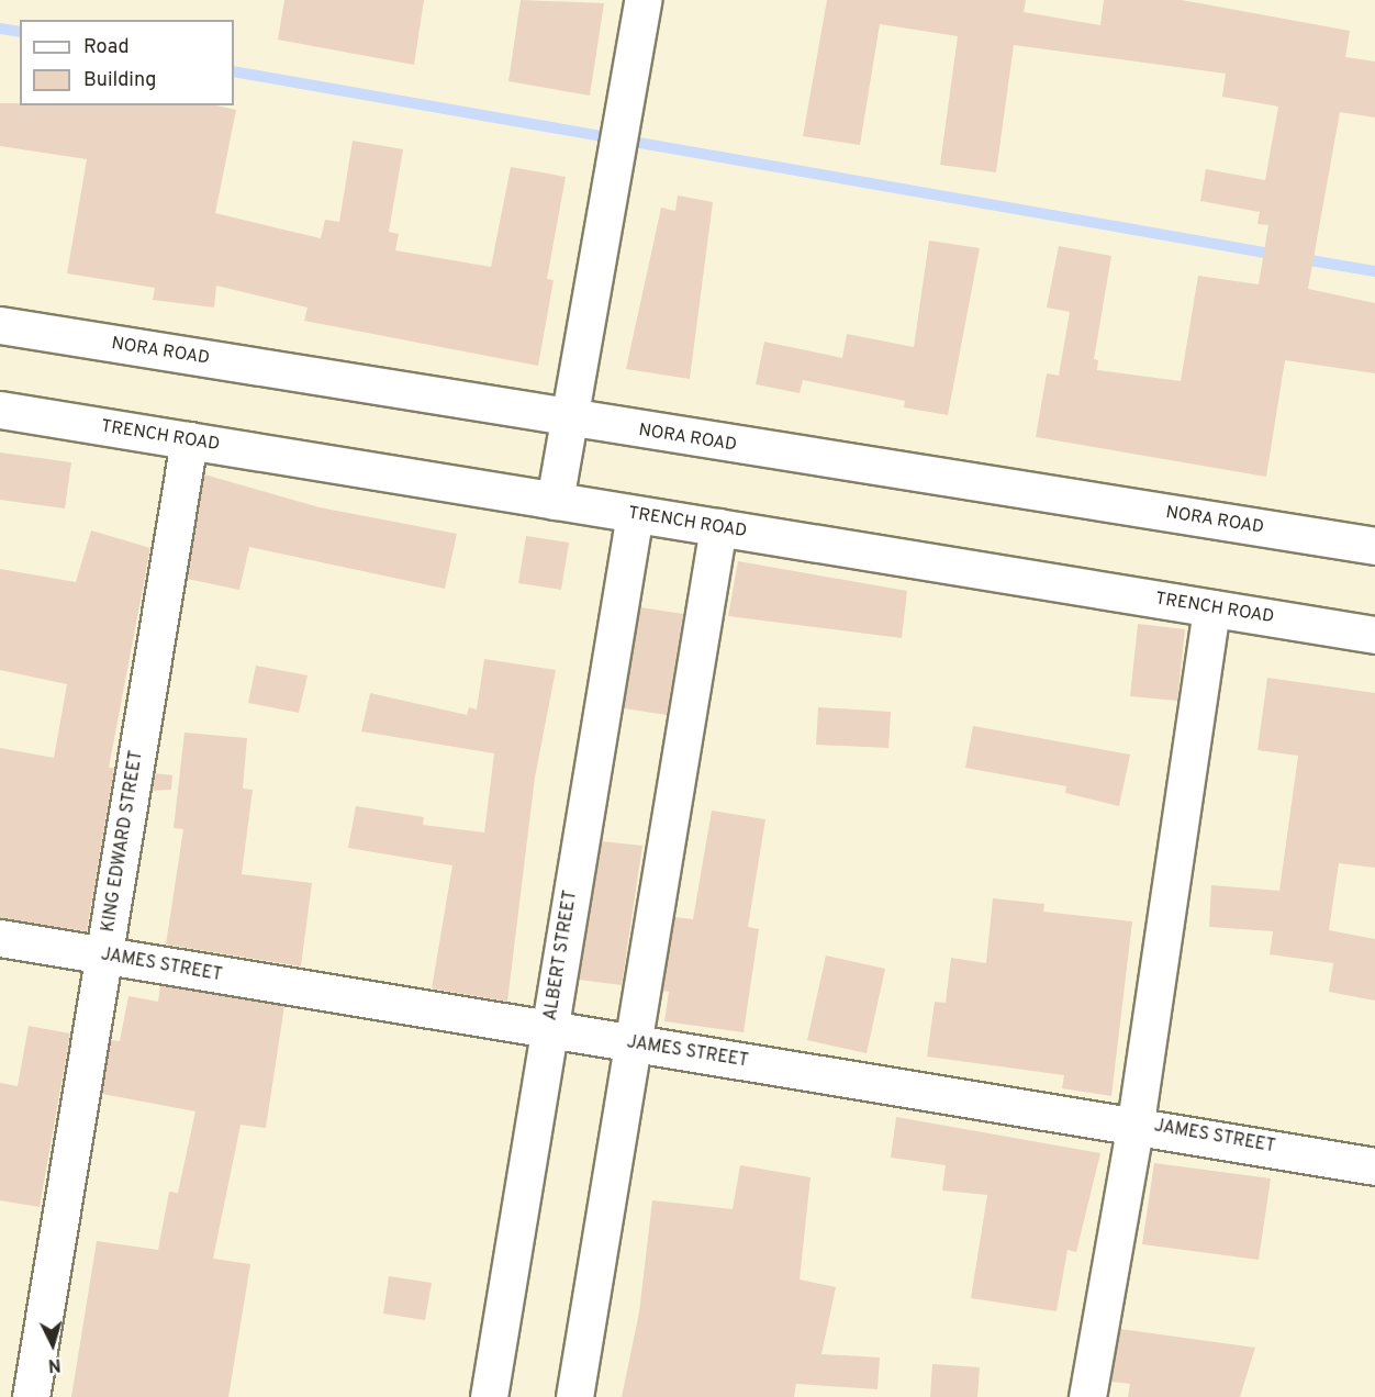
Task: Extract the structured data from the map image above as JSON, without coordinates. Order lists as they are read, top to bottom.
{
  "streets": {
    "street": [
      "NORA ROAD",
      "TRENCH ROAD",
      "KING EDWARD STREET",
      "ALBERT STREET",
      "JAMES STREET"
    ]
  },
  "crossings": [
    ["TRENCH ROAD", "KING EDWARD STREET"],
    ["TRENCH ROAD", "ALBERT STREET"],
    ["KING EDWARD STREET", "JAMES STREET"],
    ["ALBERT STREET", "JAMES STREET"]
  ],
  "legend": ["Road", "Building"],
  "north": "bottom"
}
